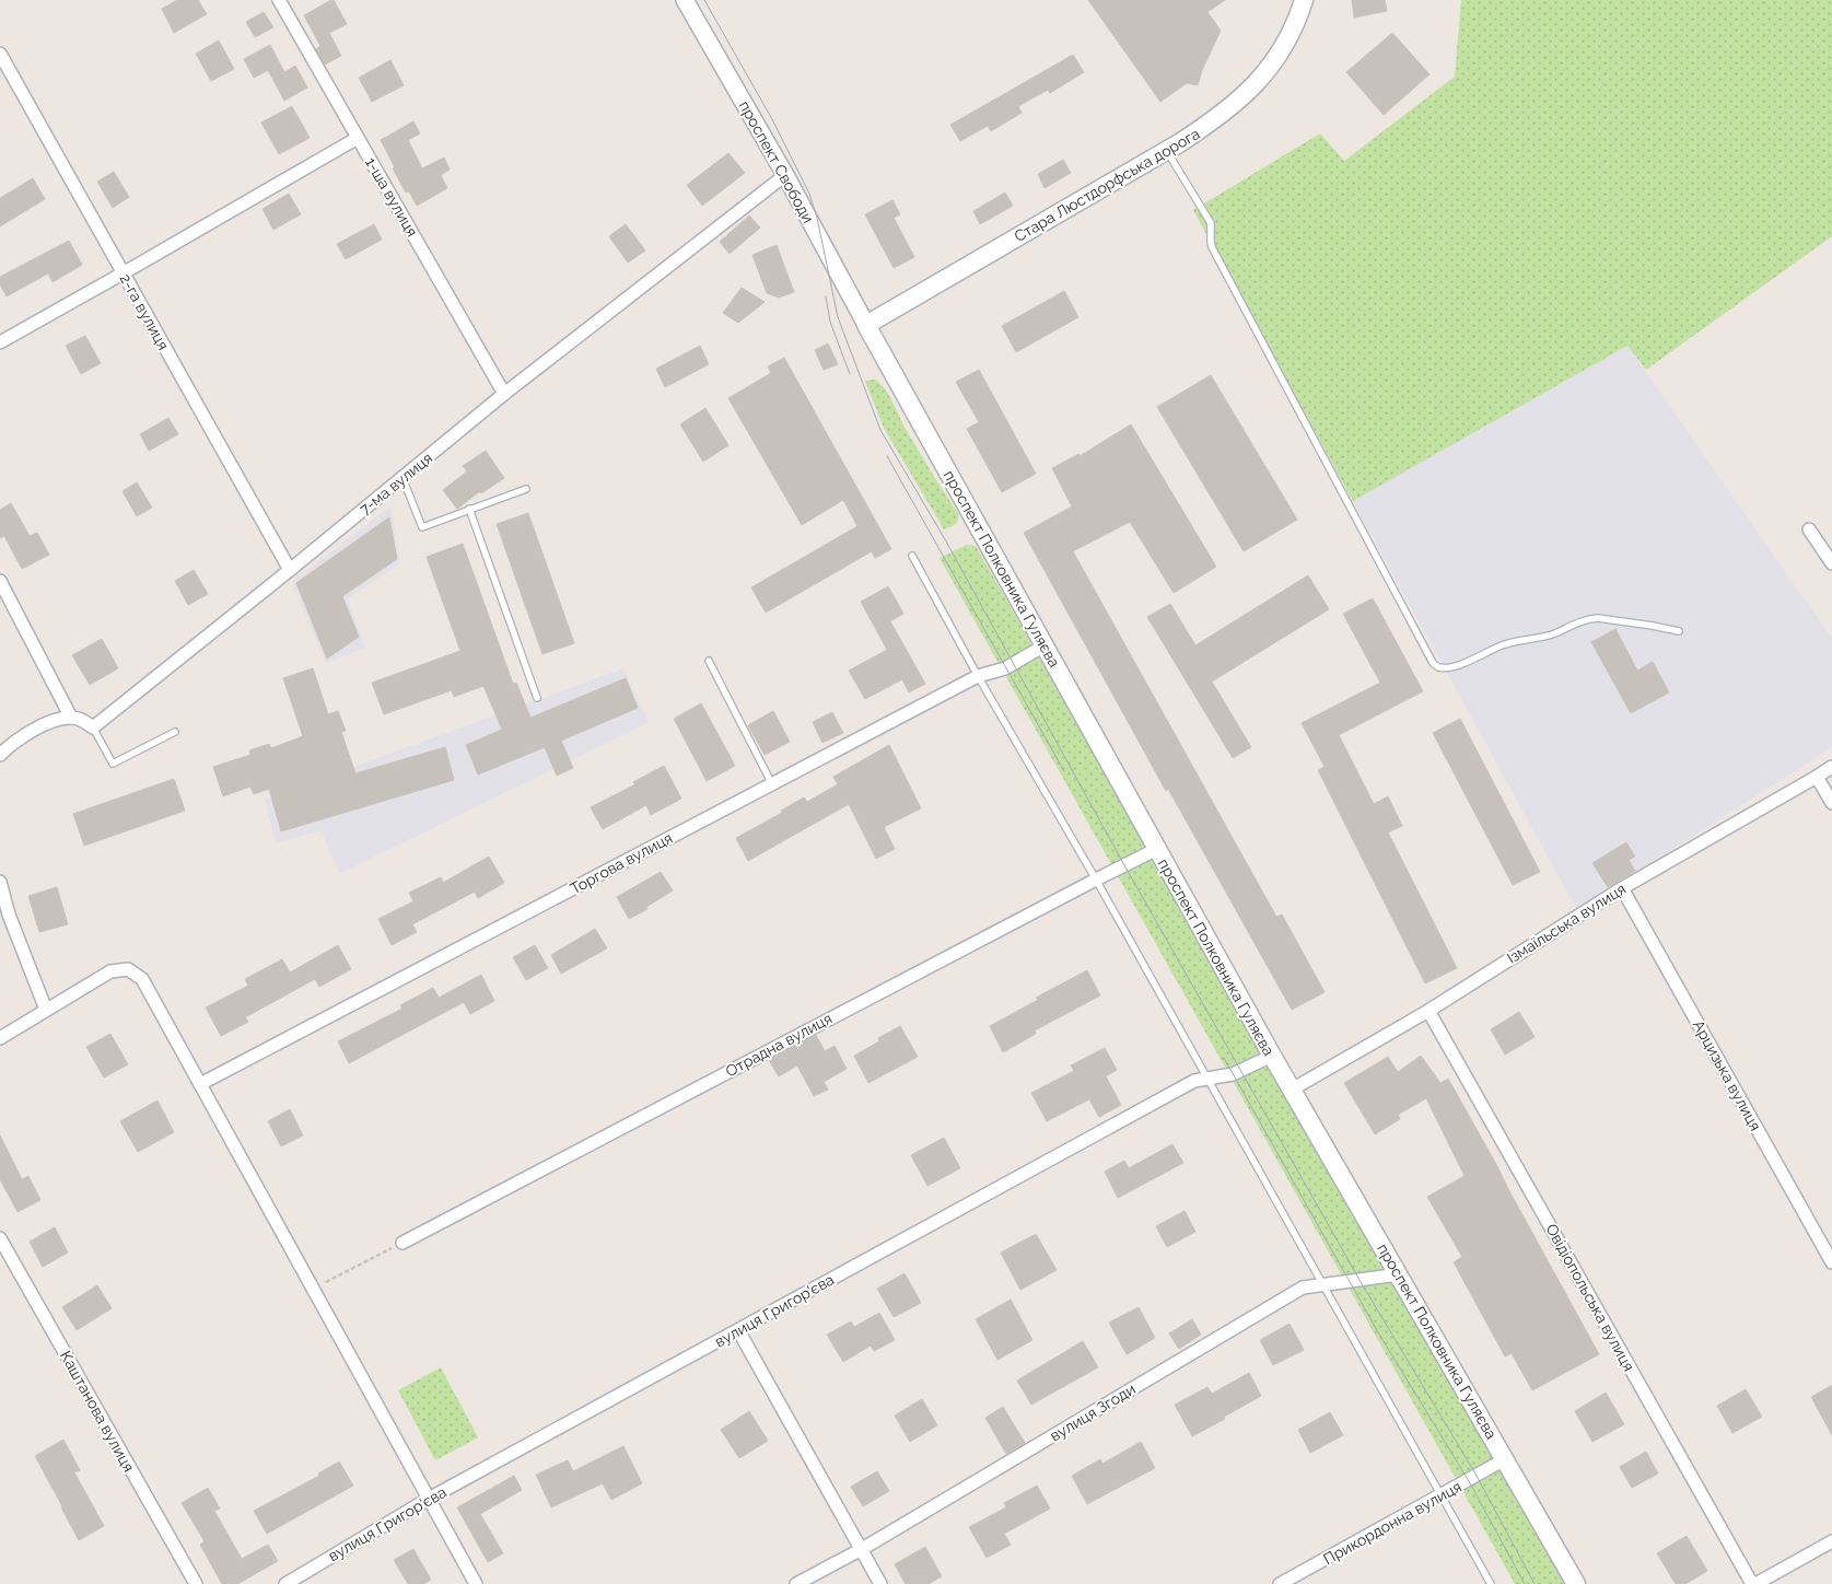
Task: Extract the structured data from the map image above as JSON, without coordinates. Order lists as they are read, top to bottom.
{
  "streets": {
    "main road": ["Стара Люстдорфська дорога", "проспект Полковника Гуляєва"],
    "street": [
      "проспект Свободи",
      "1-ша вулиця",
      "2-га вулиця",
      "7-ма вулиця",
      "Торгова вулиця",
      "Ізмаїльська вулиця",
      "Отрадна вулиця",
      "Арцизька вулиця",
      "Овідіопольська вулиця",
      "вулиця Григор'єва",
      "Каштанова вулиця",
      "вулиця Згоди",
      "Прикордонна вулиця"
    ]
  },
  "crossings": [
    ["проспект Свободи", "Стара Люстдорфська дорога"],
    ["проспект Свободи", "7-ма вулиця"],
    ["проспект Свободи", "проспект Полковника Гуляєва"],
    ["Стара Люстдорфська дорога", "проспект Полковника Гуляєва"],
    ["1-ша вулиця", "7-ма вулиця"],
    ["2-га вулиця", "7-ма вулиця"],
    ["проспект Полковника Гуляєва", "Торгова вулиця"],
    ["проспект Полковника Гуляєва", "Ізмаїльська вулиця"],
    ["проспект Полковника Гуляєва", "Отрадна вулиця"],
    ["проспект Полковника Гуляєва", "вулиця Григор'єва"],
    ["проспект Полковника Гуляєва", "вулиця Згоди"],
    ["проспект Полковника Гуляєва", "Прикордонна вулиця"],
    ["Ізмаїльська вулиця", "Арцизька вулиця"],
    ["Ізмаїльська вулиця", "Овідіопольська вулиця"]
  ]
}
